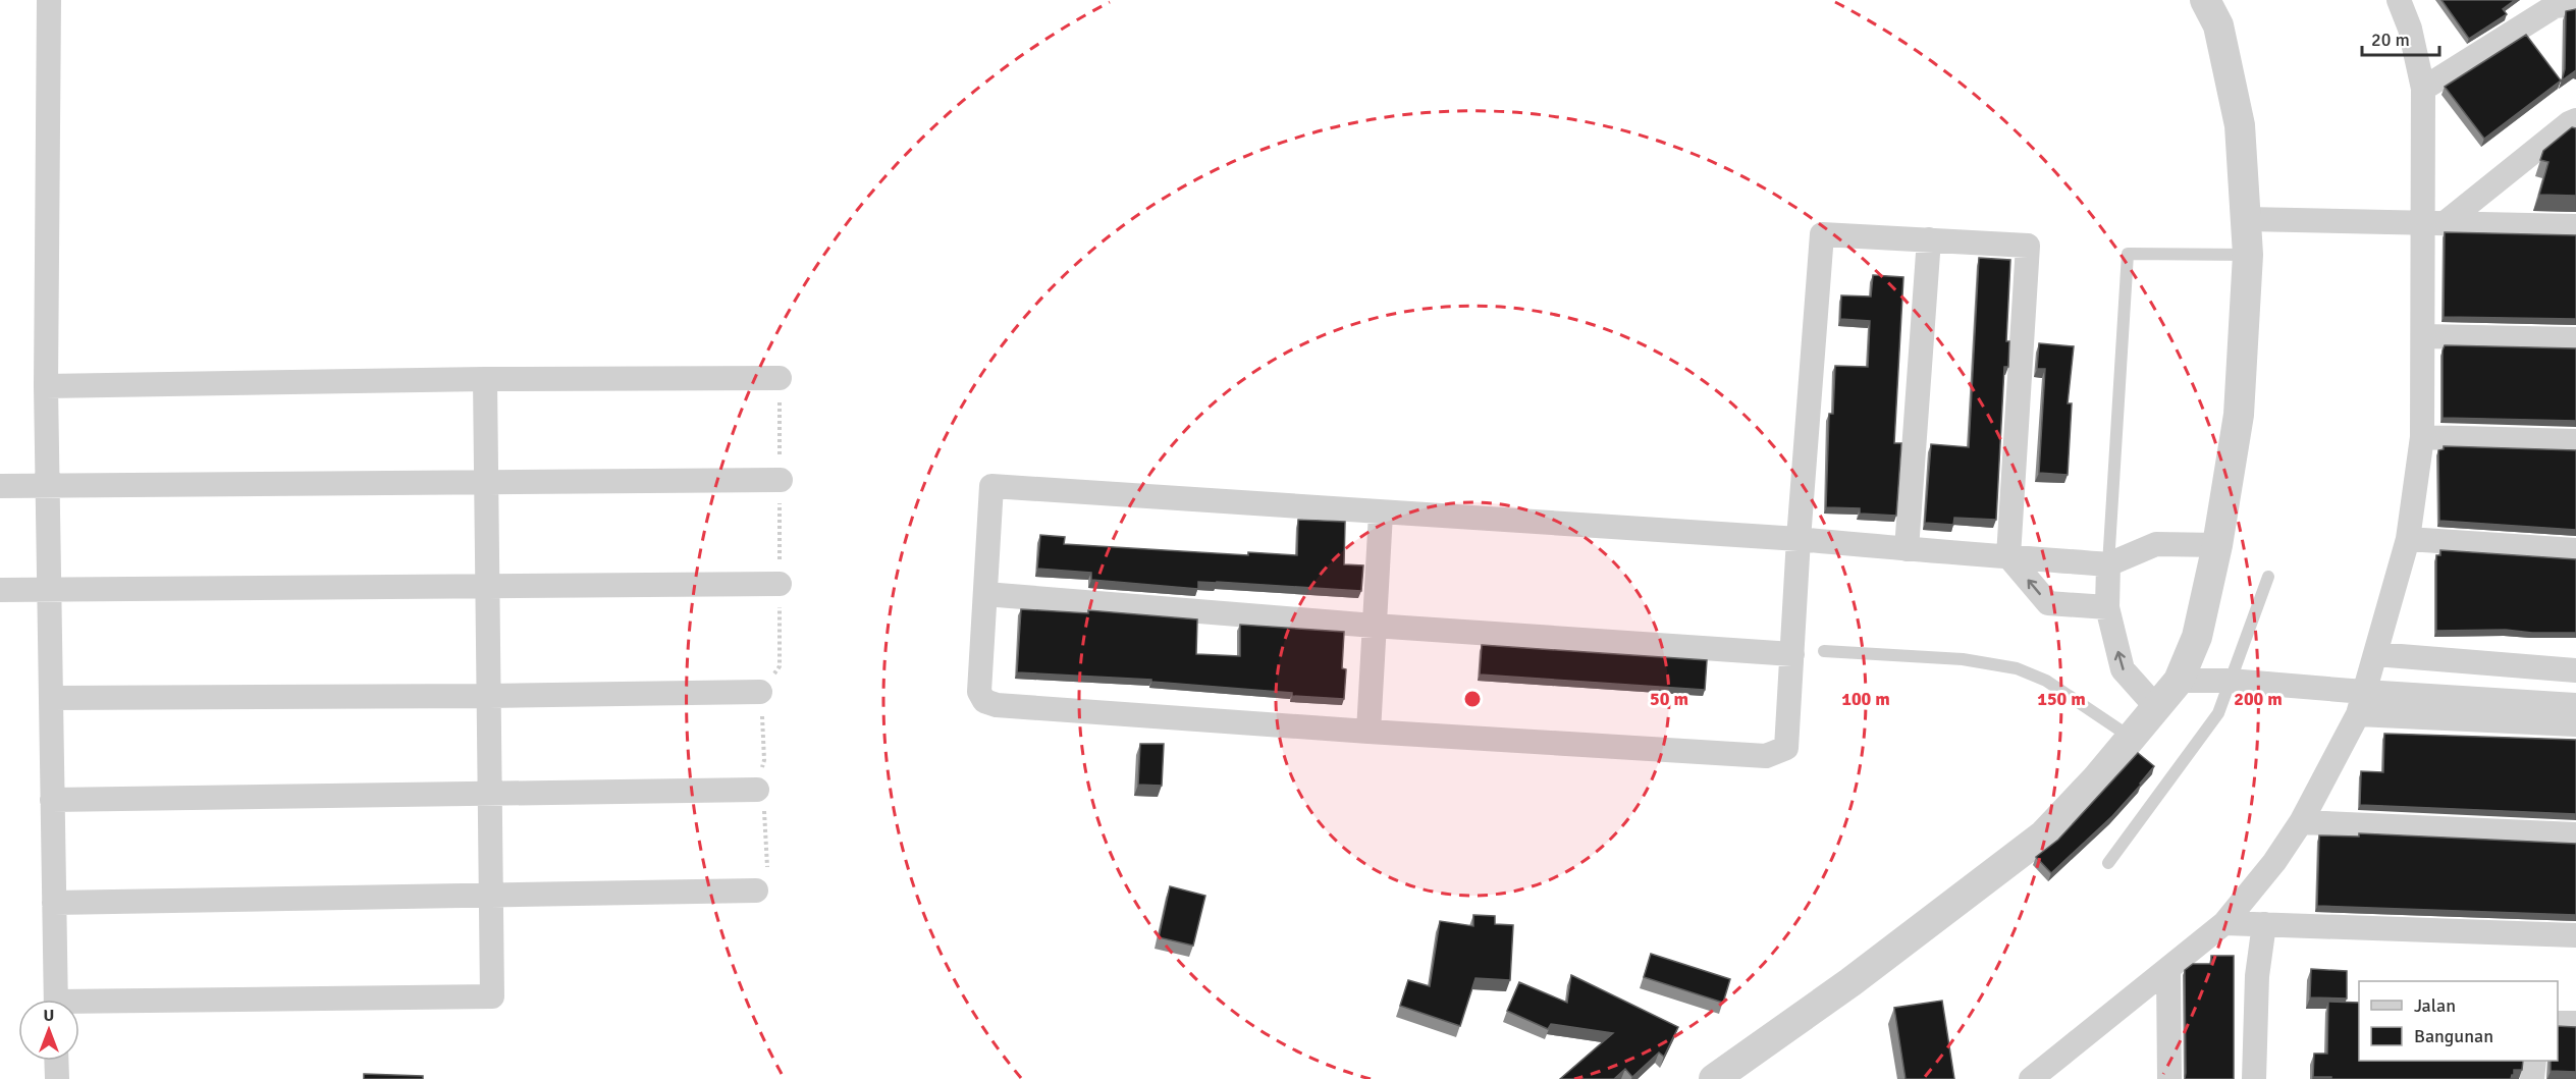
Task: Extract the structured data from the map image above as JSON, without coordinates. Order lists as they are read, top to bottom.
{
  "legend": ["Jalan", "Bangunan"],
  "scale_bar": "20 m",
  "north": "top",
  "rings": [
    "50 m",
    "100 m",
    "150 m",
    "200 m"
  ]
}
